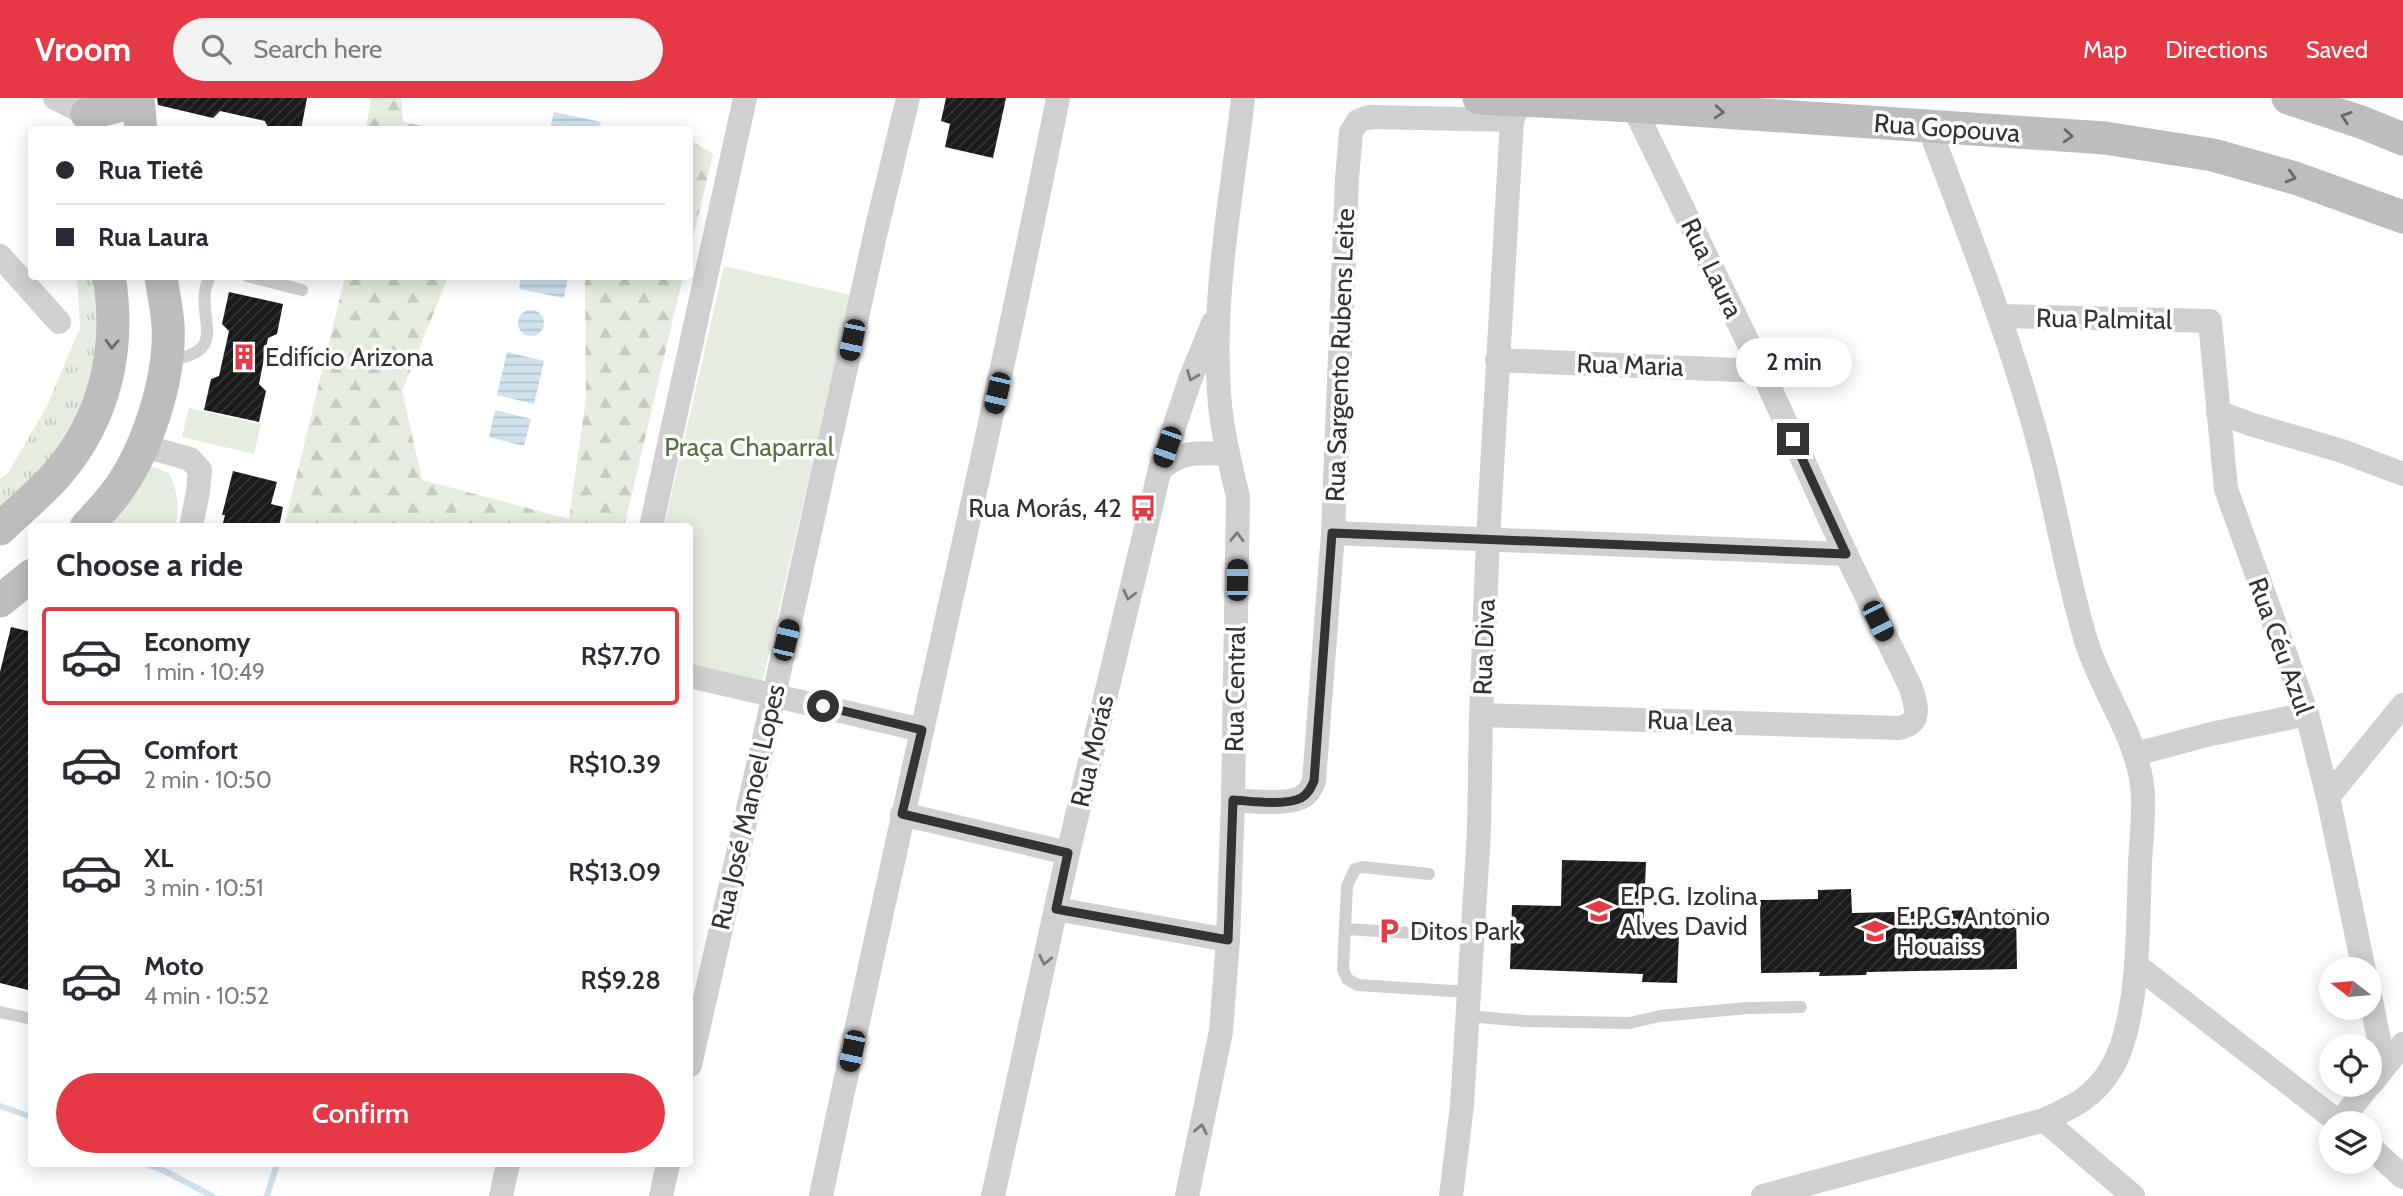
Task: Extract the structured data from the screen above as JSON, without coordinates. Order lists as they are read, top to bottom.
{
  "streets": {
    "main road": ["Rua Gopouva"],
    "street": [
      "Rua Laura",
      "Rua Palmital",
      "Rua Sargento Rubens Leite",
      "Rua Maria",
      "Rua Céu Azul",
      "Rua Diva",
      "Rua Central",
      "Rua Lea",
      "Rua Morás",
      "Rua José Manoel Lopes"
    ]
  },
  "crossings": [
    ["Rua Gopouva", "Rua Laura"],
    ["Rua Gopouva", "Rua Sargento Rubens Leite"],
    ["Rua Gopouva", "Rua Diva"],
    ["Rua Laura", "Rua Maria"],
    ["Rua Laura", "Rua Lea"],
    ["Rua Palmital", "Rua Céu Azul"],
    ["Rua Sargento Rubens Leite", "Rua Diva"],
    ["Rua Sargento Rubens Leite", "Rua Central"],
    ["Rua Maria", "Rua Diva"],
    ["Rua Diva", "Rua Lea"],
    ["Rua Central", "Rua Morás"]
  ],
  "one_way": ["Rua Gopouva", "Rua Central"],
  "parks": ["Praça Chaparral"],
  "places": {
    "building": ["Edifício Arizona"],
    "bus stop": ["Rua Morás, 42"],
    "school or university": ["E.P.G. Izolina Alves David", "E.P.G. Antonio Houaiss"],
    "parking": ["Ditos Park"]
  },
  "north": "left",
  "page": {
    "header": "Vroom",
    "search": "Search here",
    "nav": ["Map", "Directions", "Saved"],
    "banner": ["Rua Tietê", "Rua Laura"],
    "bubble": "2 min",
    "heading": "Choose a ride",
    "list": [
      {
        "name": "Economy",
        "note": "1 min · 10:49",
        "value": "R$7.70"
      },
      {
        "name": "Comfort",
        "note": "2 min · 10:50",
        "value": "R$10.39"
      },
      {
        "name": "XL",
        "note": "3 min · 10:51",
        "value": "R$13.09"
      },
      {
        "name": "Moto",
        "note": "4 min · 10:52",
        "value": "R$9.28"
      }
    ],
    "buttons": "Confirm"
  }
}
